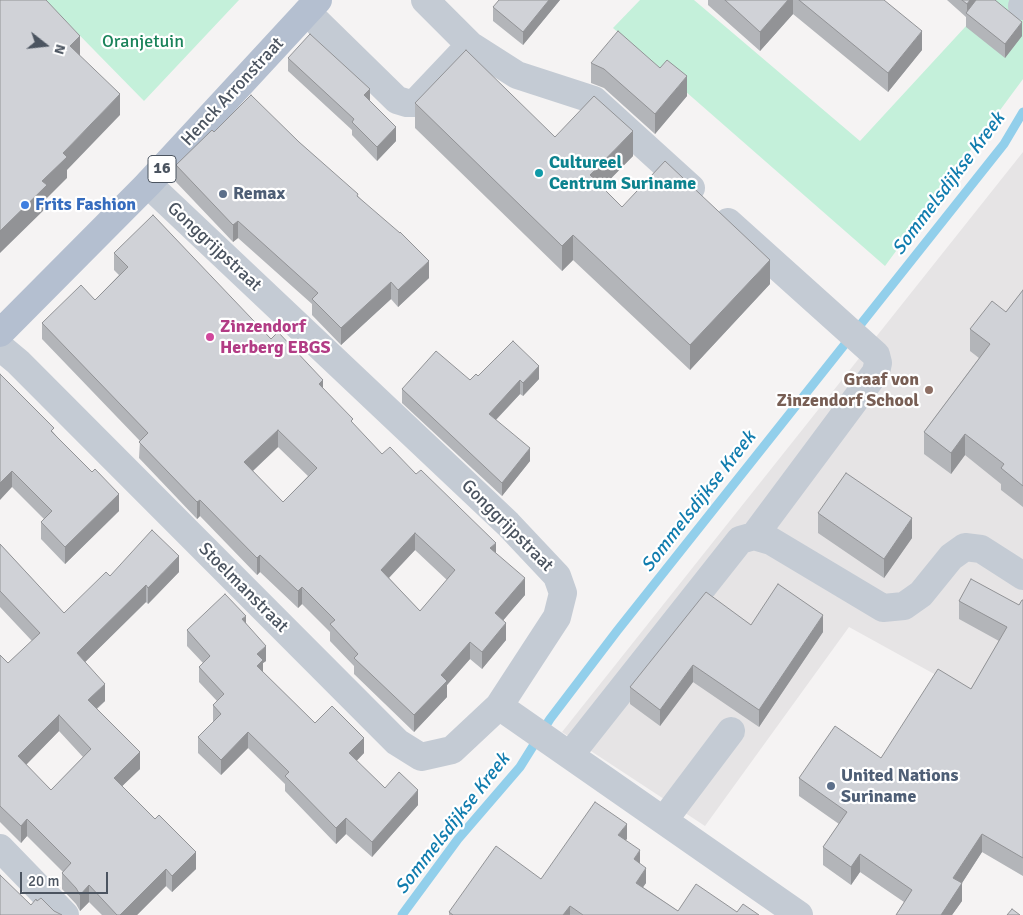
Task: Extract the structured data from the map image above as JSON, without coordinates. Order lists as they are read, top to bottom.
{
  "streets": {
    "main road": ["Henck Arronstraat", "16"],
    "street": ["Gonggrijpstraat", "Stoelmanstraat"]
  },
  "crossings": [
    ["Henck Arronstraat", "Gonggrijpstraat"],
    ["Gonggrijpstraat", "Stoelmanstraat"]
  ],
  "water": ["Sommelsdijkse Kreek"],
  "parks": ["Oranjetuin"],
  "places": [
    "Cultureel Centrum Suriname",
    "Remax",
    "Frits Fashion",
    "Zinzendorf Herberg EBGS",
    "Graaf von Zinzendorf School",
    "United Nations Suriname"
  ],
  "scale_bar": "20 m",
  "north": "right"
}
